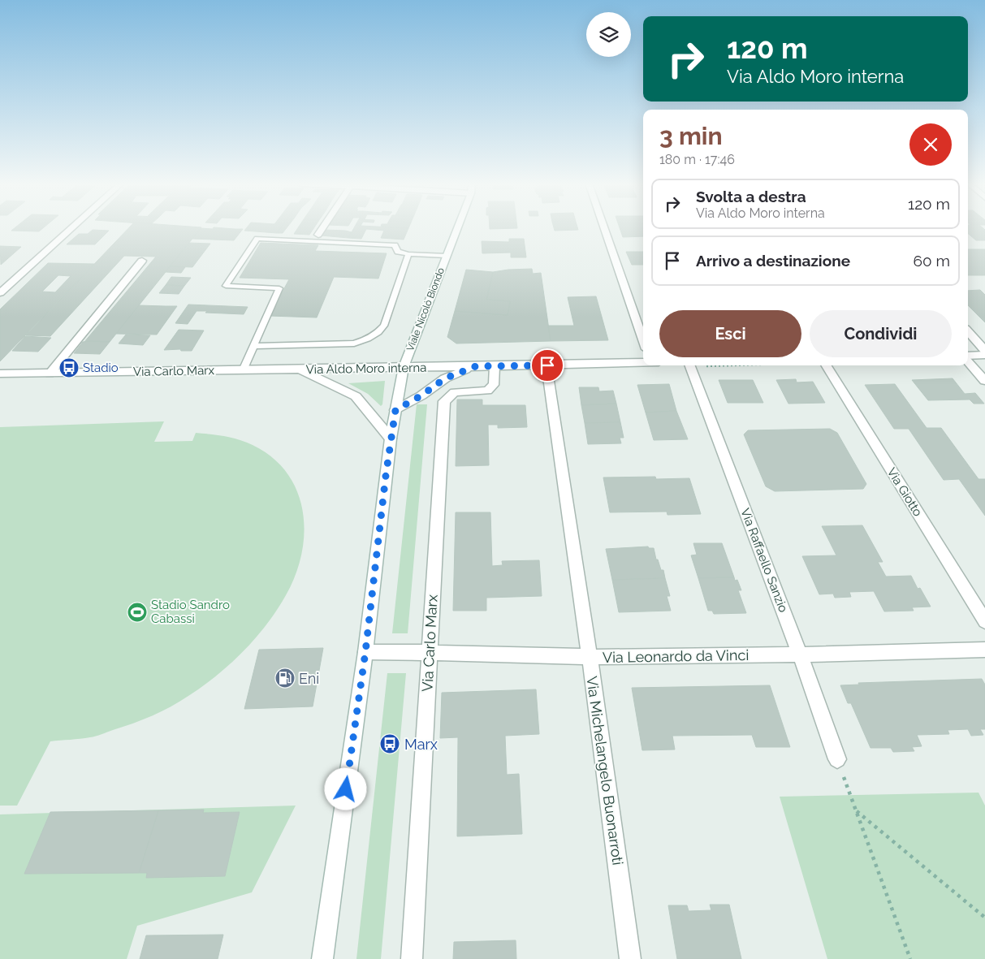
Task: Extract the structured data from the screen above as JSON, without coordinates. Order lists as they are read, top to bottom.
{
  "streets": {
    "street": [
      "Viale Nicolò Biondo",
      "Via Aldo Moro interna",
      "Via Carlo Marx",
      "Via Giotto",
      "Via Raffaello Sanzio",
      "Via Leonardo da Vinci",
      "Via Michelangelo Buonarroti"
    ]
  },
  "crossings": [
    ["Viale Nicolò Biondo", "Via Aldo Moro interna"],
    ["Via Aldo Moro interna", "Via Carlo Marx"],
    ["Via Aldo Moro interna", "Via Michelangelo Buonarroti"],
    ["Via Carlo Marx", "Via Leonardo da Vinci"],
    ["Via Raffaello Sanzio", "Via Leonardo da Vinci"],
    ["Via Leonardo da Vinci", "Via Michelangelo Buonarroti"]
  ],
  "places": {
    "bus stop": ["Stadio", "Marx"],
    "sports": ["Stadio Sandro Cabassi"],
    "fuel station": ["Eni"]
  },
  "page": {
    "turn": ["120 m", "Via Aldo Moro interna"],
    "heading": ["3 min", "180 m · 17:46"],
    "list": [
      {
        "name": "Svolta a destra",
        "note": "Via Aldo Moro interna",
        "value": "120 m"
      },
      {
        "name": "Arrivo a destinazione",
        "value": "60 m"
      }
    ],
    "buttons": ["Esci", "Condividi"]
  }
}
